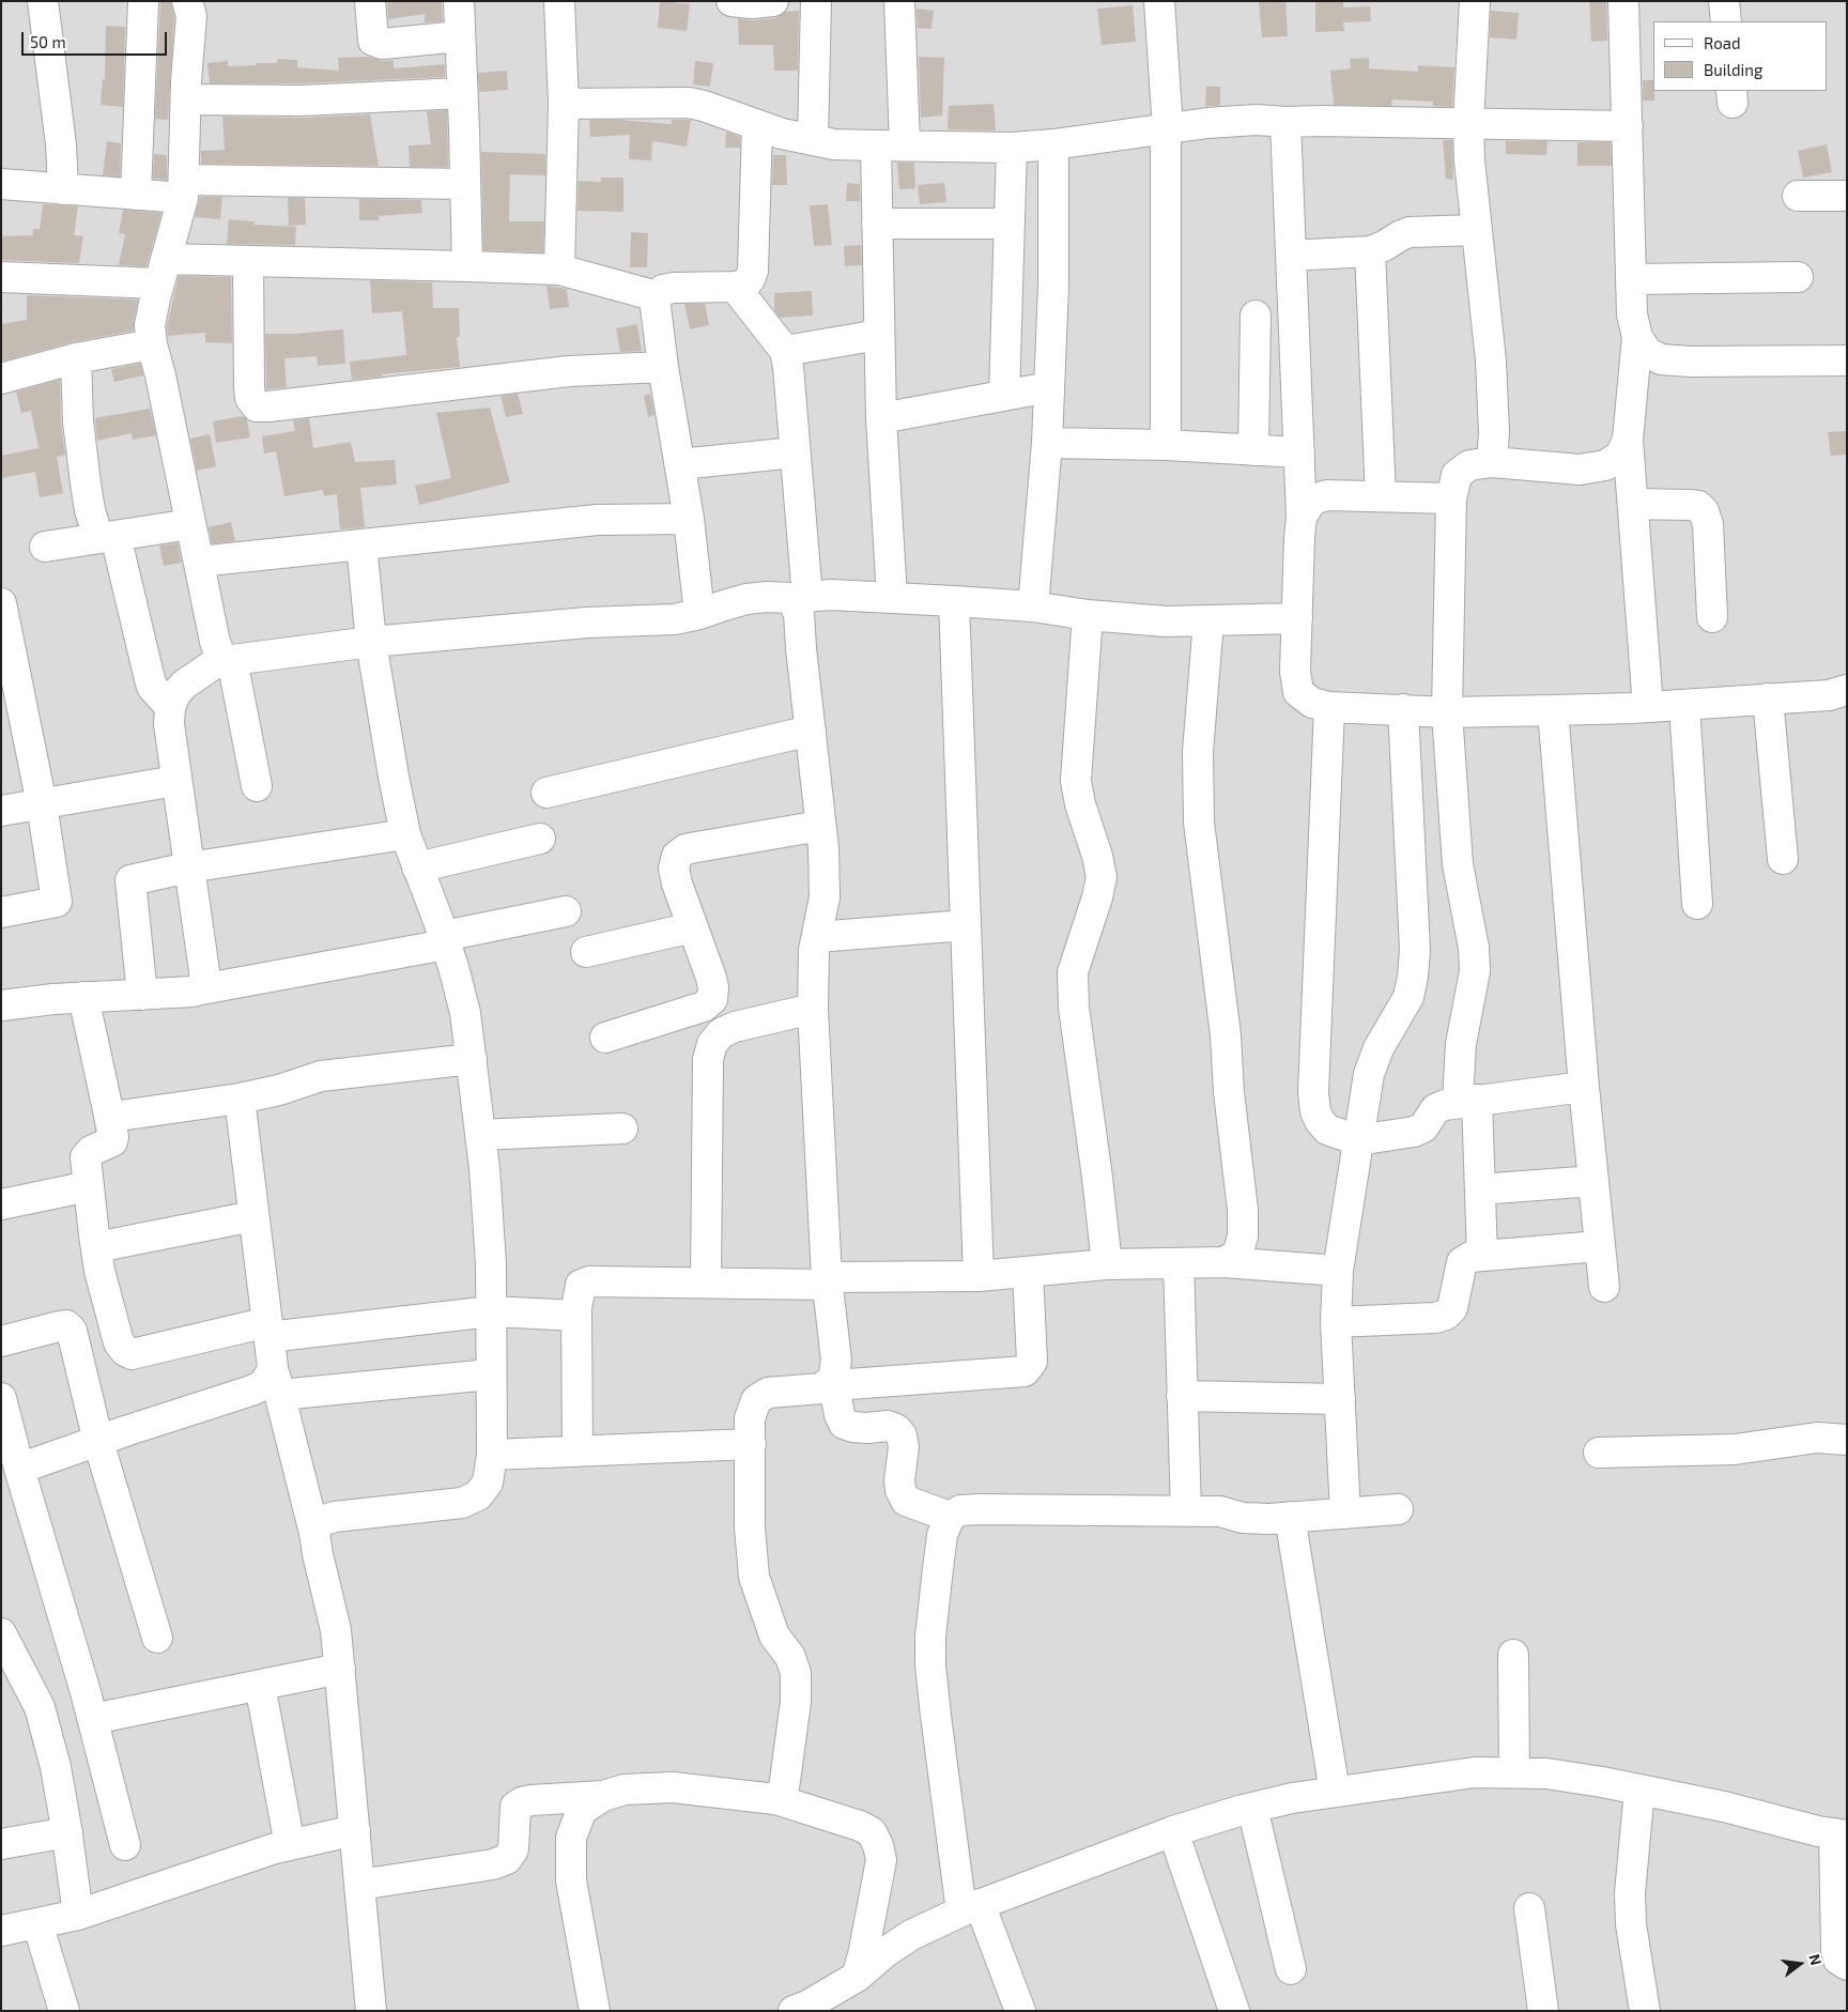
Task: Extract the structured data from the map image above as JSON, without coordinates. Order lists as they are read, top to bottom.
{
  "legend": ["Road", "Building"],
  "scale_bar": "50 m",
  "north": "right"
}
